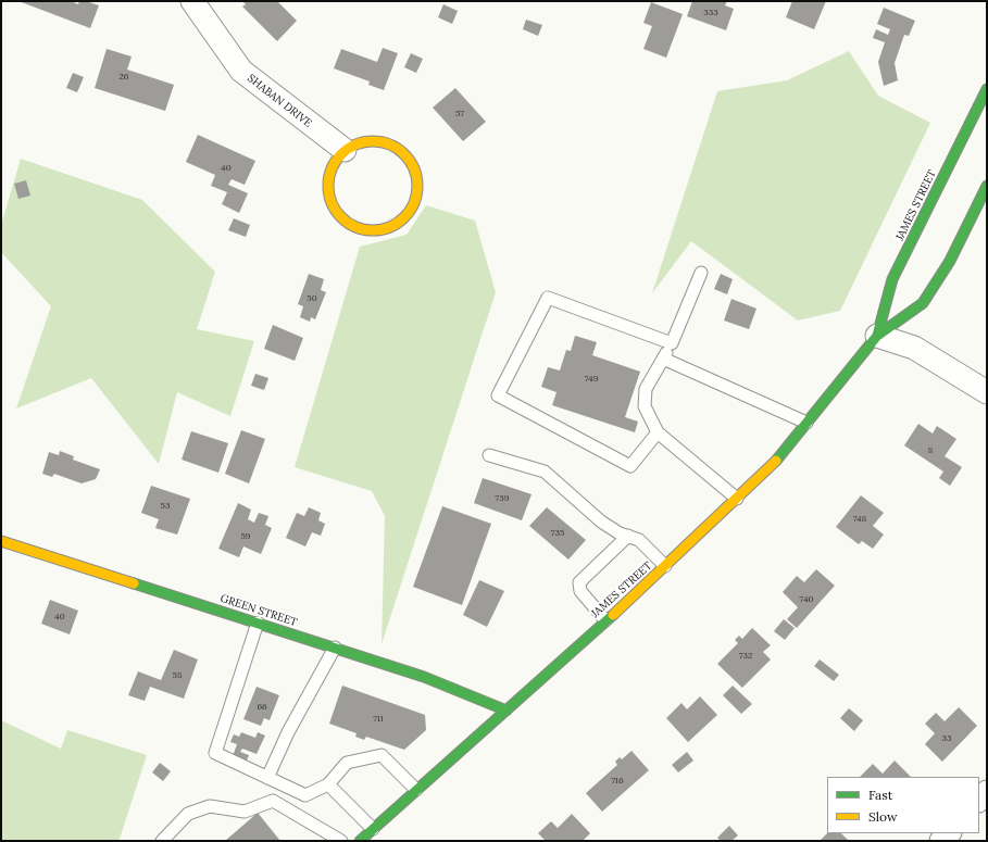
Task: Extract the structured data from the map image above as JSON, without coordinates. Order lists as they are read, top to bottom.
{
  "streets": {
    "main road": ["JAMES STREET", "GREEN STREET"],
    "street": ["SHABAN DRIVE"]
  },
  "crossings": [
    ["JAMES STREET", "GREEN STREET"]
  ],
  "house_numbers": [
    "333",
    "26",
    "57",
    "40",
    "50",
    "749",
    "8",
    "739",
    "53",
    "748",
    "735",
    "59",
    "740",
    "40",
    "732",
    "58",
    "66",
    "711",
    "33",
    "716"
  ],
  "legend": ["Fast", "Slow"]
}
